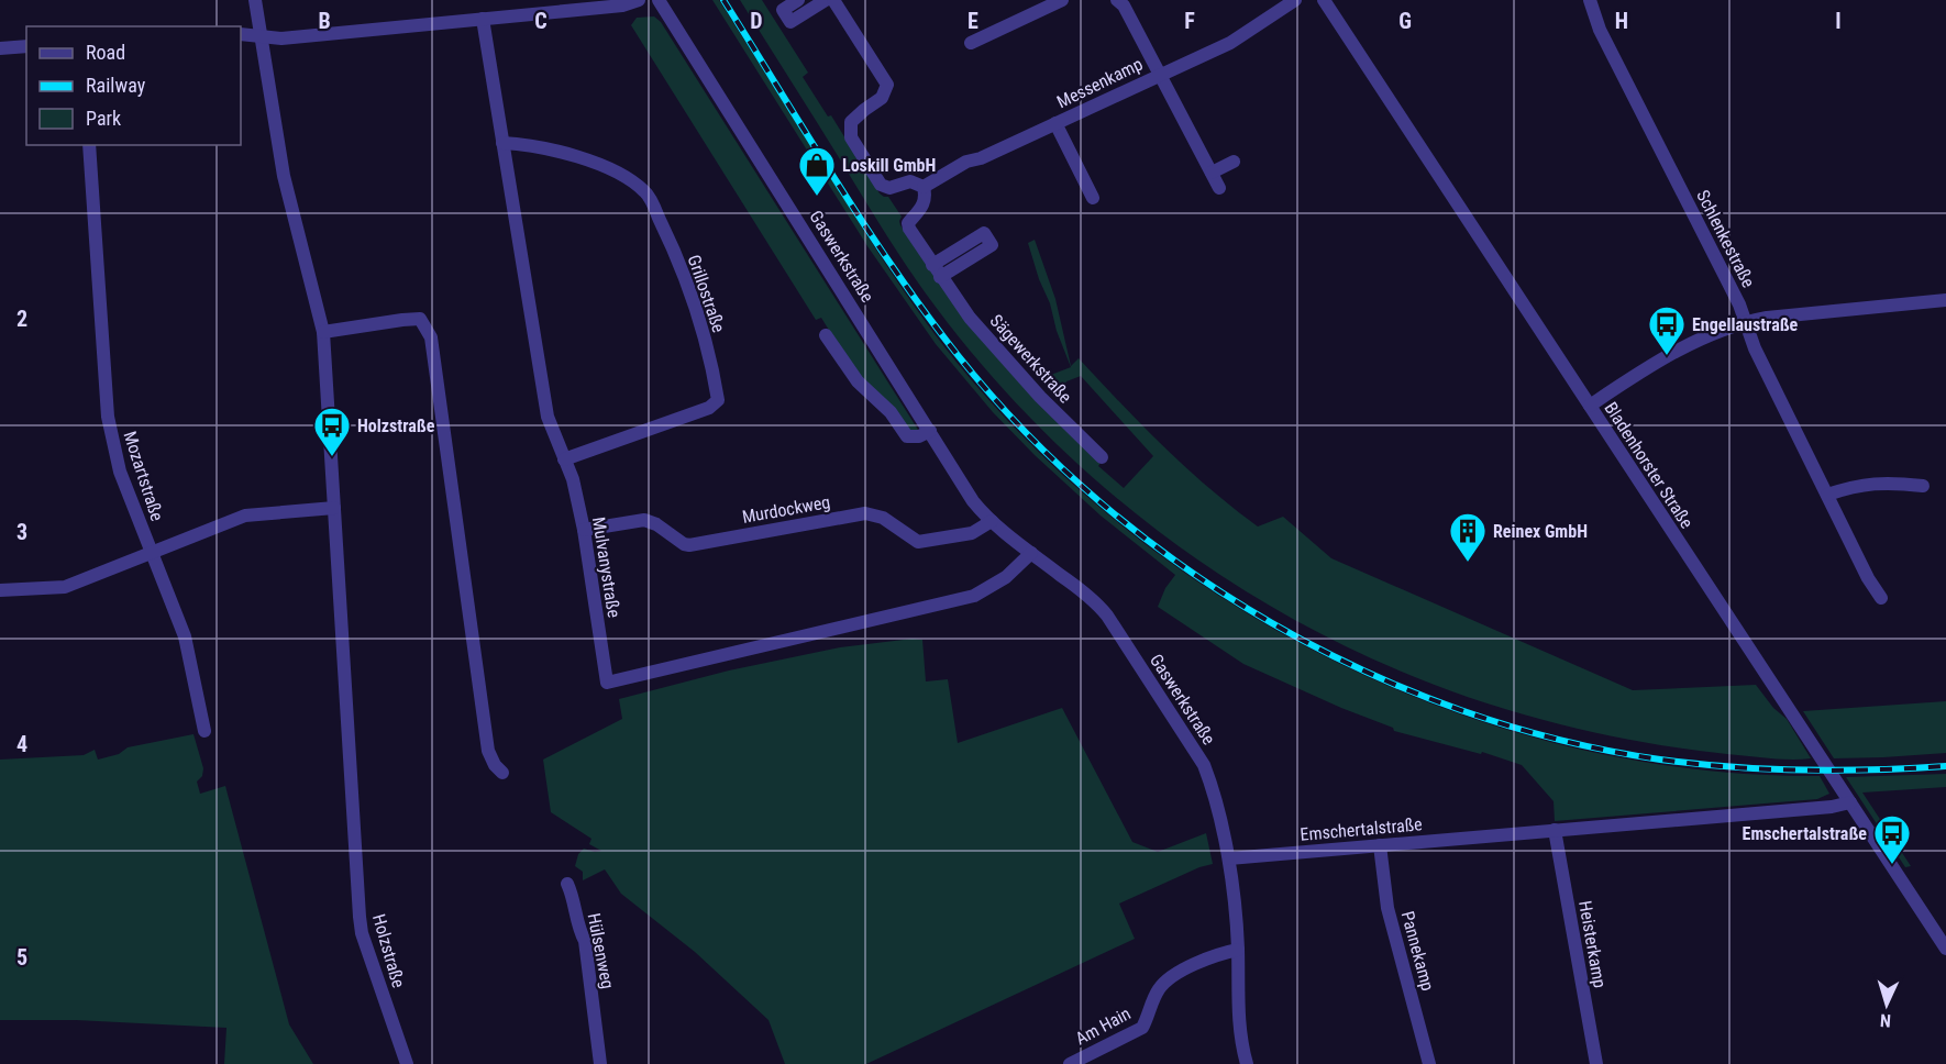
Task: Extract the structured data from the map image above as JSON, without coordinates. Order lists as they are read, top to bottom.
{
  "streets": {
    "street": [
      "Messenkamp",
      "Schlenkestraße",
      "Gaswerkstraße",
      "Grillostraße",
      "Sägewerkstraße",
      "Bladenhorster Straße",
      "Mozartstraße",
      "Murdockweg",
      "Mulvanystraße",
      "Emschertalstraße",
      "Heisterkamp",
      "Holzstraße",
      "Hülsenweg",
      "Pannekamp",
      "Am Hain"
    ]
  },
  "crossings": [
    ["Messenkamp", "Sägewerkstraße"],
    ["Gaswerkstraße", "Murdockweg"],
    ["Gaswerkstraße", "Mulvanystraße"],
    ["Gaswerkstraße", "Emschertalstraße"],
    ["Gaswerkstraße", "Am Hain"],
    ["Grillostraße", "Mulvanystraße"],
    ["Bladenhorster Straße", "Emschertalstraße"],
    ["Murdockweg", "Mulvanystraße"],
    ["Emschertalstraße", "Heisterkamp"],
    ["Emschertalstraße", "Pannekamp"]
  ],
  "places": {
    "shop": ["Loskill GmbH"],
    "bus stop": ["Engellaustraße", "Holzstraße", "Emschertalstraße"],
    "building": ["Reinex GmbH"]
  },
  "legend": ["Road", "Railway", "Park"],
  "north": "bottom",
  "grid": {
    "columns": [
      "B",
      "C",
      "D",
      "E",
      "F",
      "G",
      "H",
      "I"
    ],
    "rows": [
      "2",
      "3",
      "4",
      "5"
    ]
  }
}
